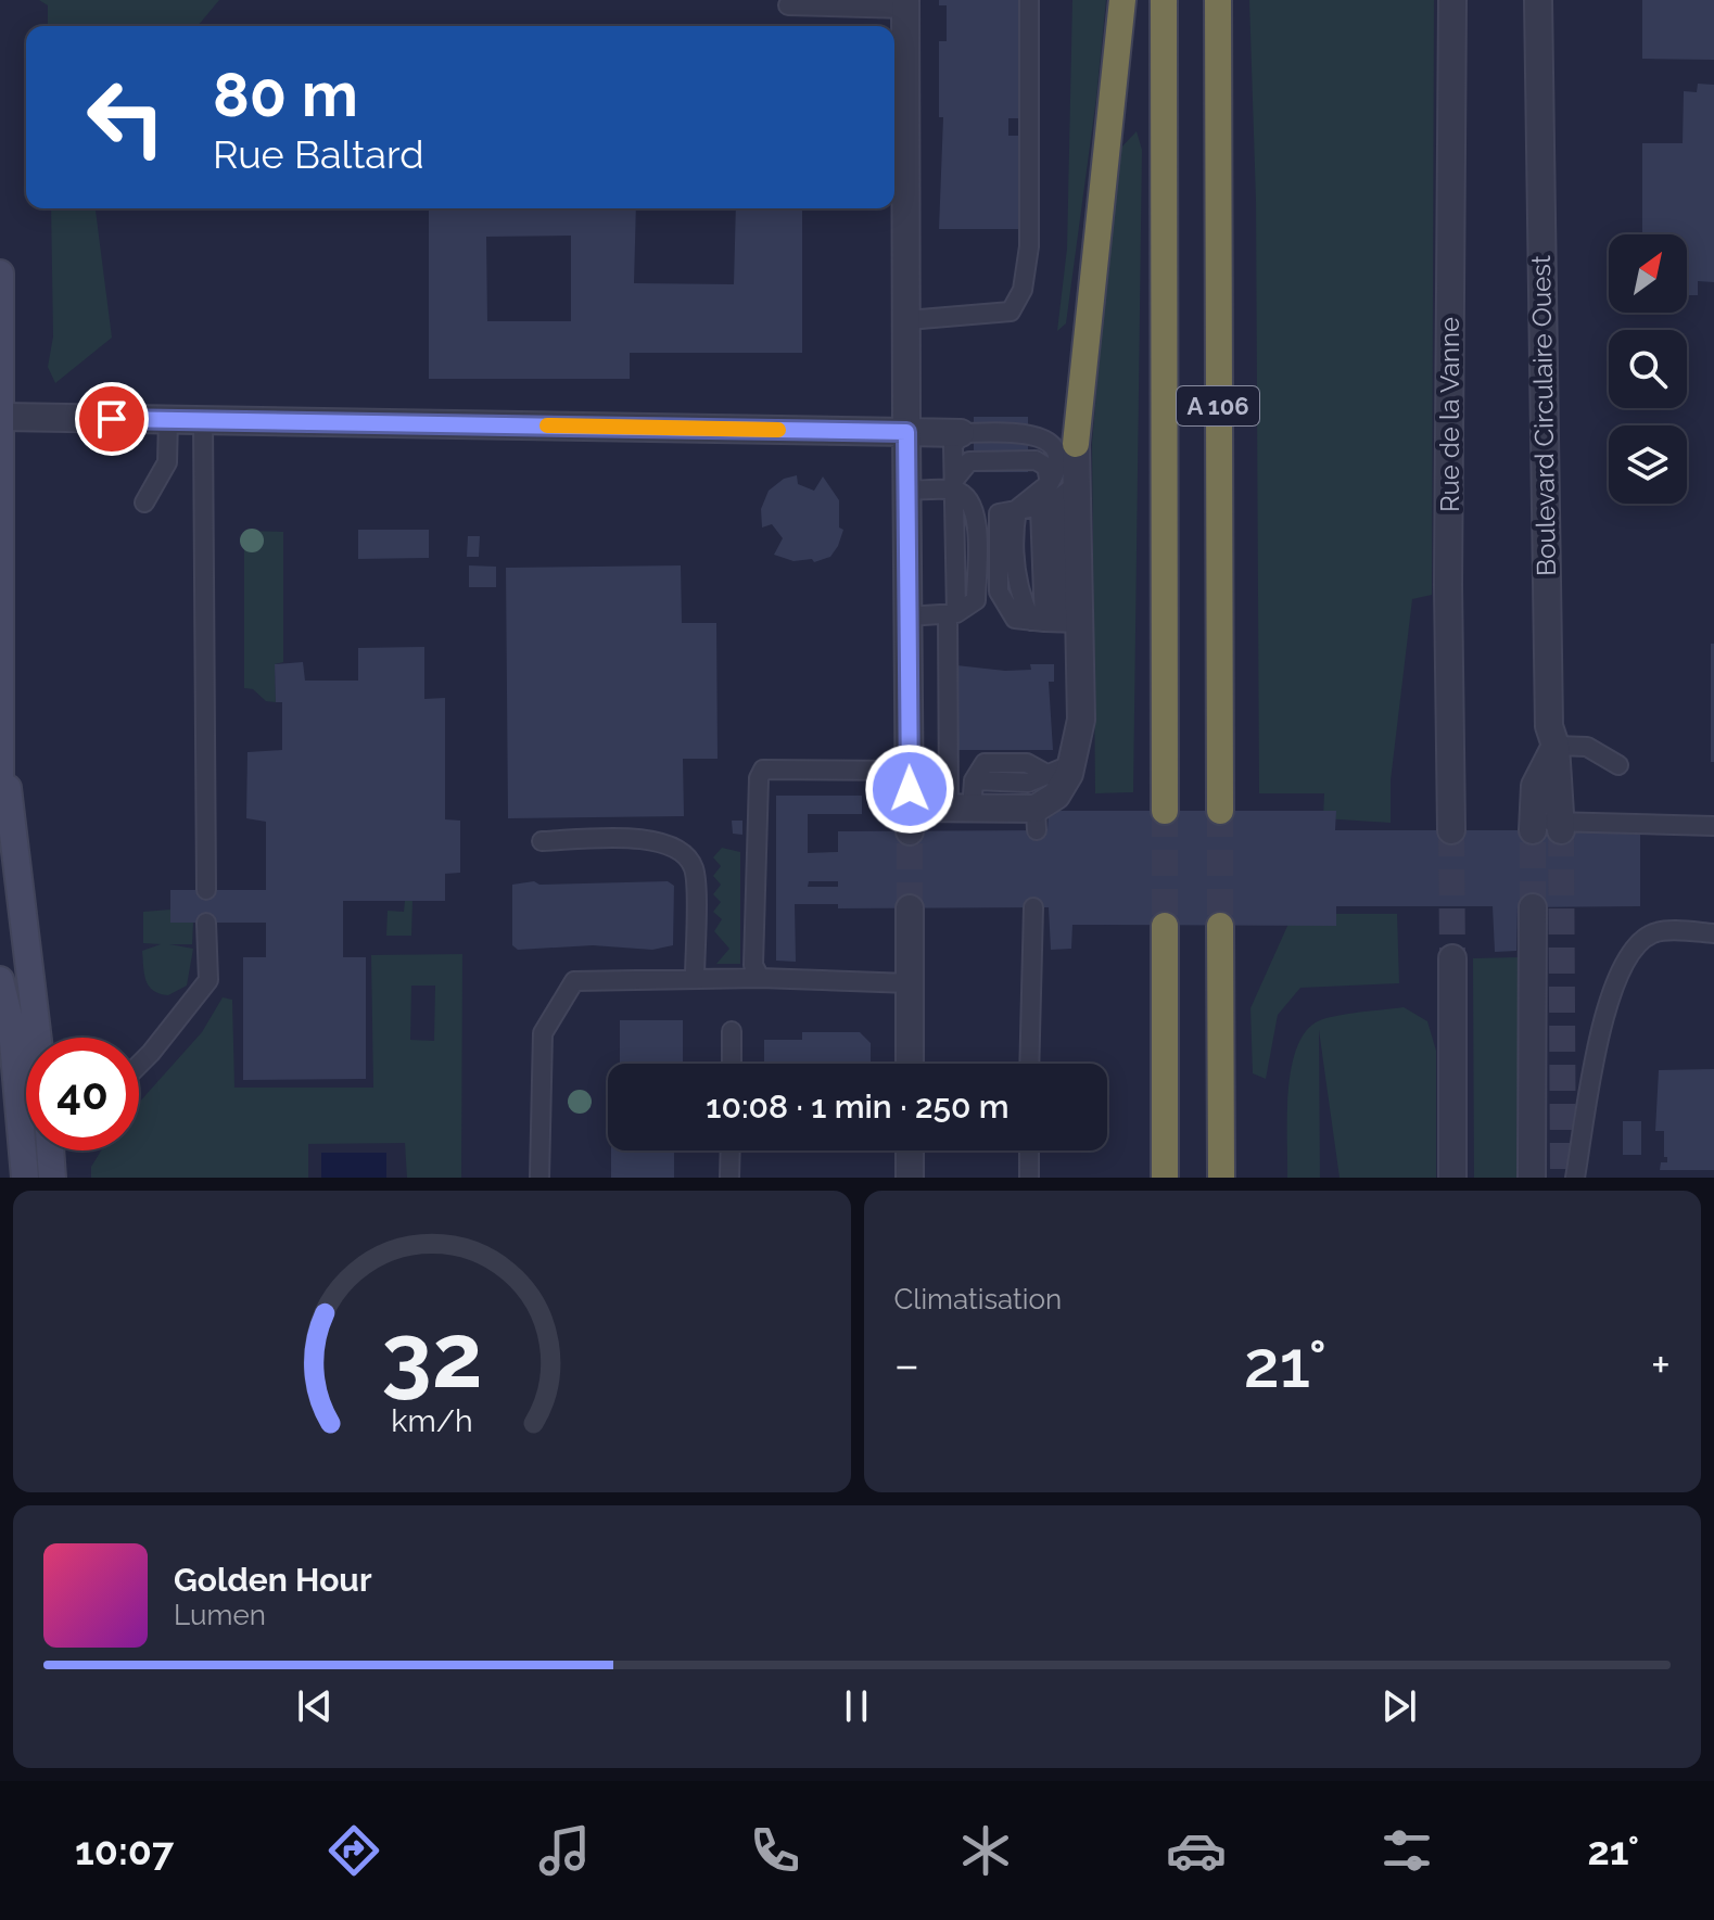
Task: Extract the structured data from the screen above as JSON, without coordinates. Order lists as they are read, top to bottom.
{
  "streets": {
    "highway": ["A 106"],
    "street": ["Rue de la Vanne", "Boulevard Circulaire Ouest"]
  },
  "north": "top right",
  "page": {
    "turn": ["80 m", "Rue Baltard"],
    "limit": "40",
    "trip": "10:08 · 1 min · 250 m",
    "tile": "Climatisation",
    "heat": ["−", "21°", "+"],
    "song": ["Golden Hour", "Lumen"],
    "tabs": ["10:07", "21°"],
    "gauge": ["32", "km/h"]
  }
}
